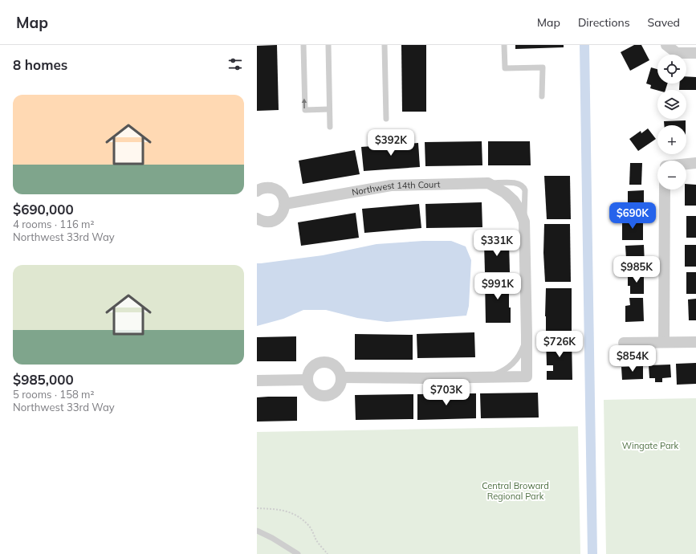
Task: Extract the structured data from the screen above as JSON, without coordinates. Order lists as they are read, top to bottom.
{
  "streets": {
    "street": ["Northwest 14th Court"]
  },
  "parks": ["Wingate Park", "Central Broward Regional Park"],
  "page": {
    "header": "Map",
    "nav": ["Map", "Directions", "Saved"],
    "heading": "8 homes",
    "map_buttons": ["+", "−"],
    "list": [
      {
        "name": "$690,000",
        "note": "4 rooms · 116 m² · Northwest 33rd Way"
      },
      {
        "name": "$985,000",
        "note": "5 rooms · 158 m² · Northwest 33rd Way"
      }
    ],
    "price": [
      "$392K",
      "$690K",
      "$331K",
      "$985K",
      "$991K",
      "$726K",
      "$854K",
      "$703K"
    ]
  }
}
